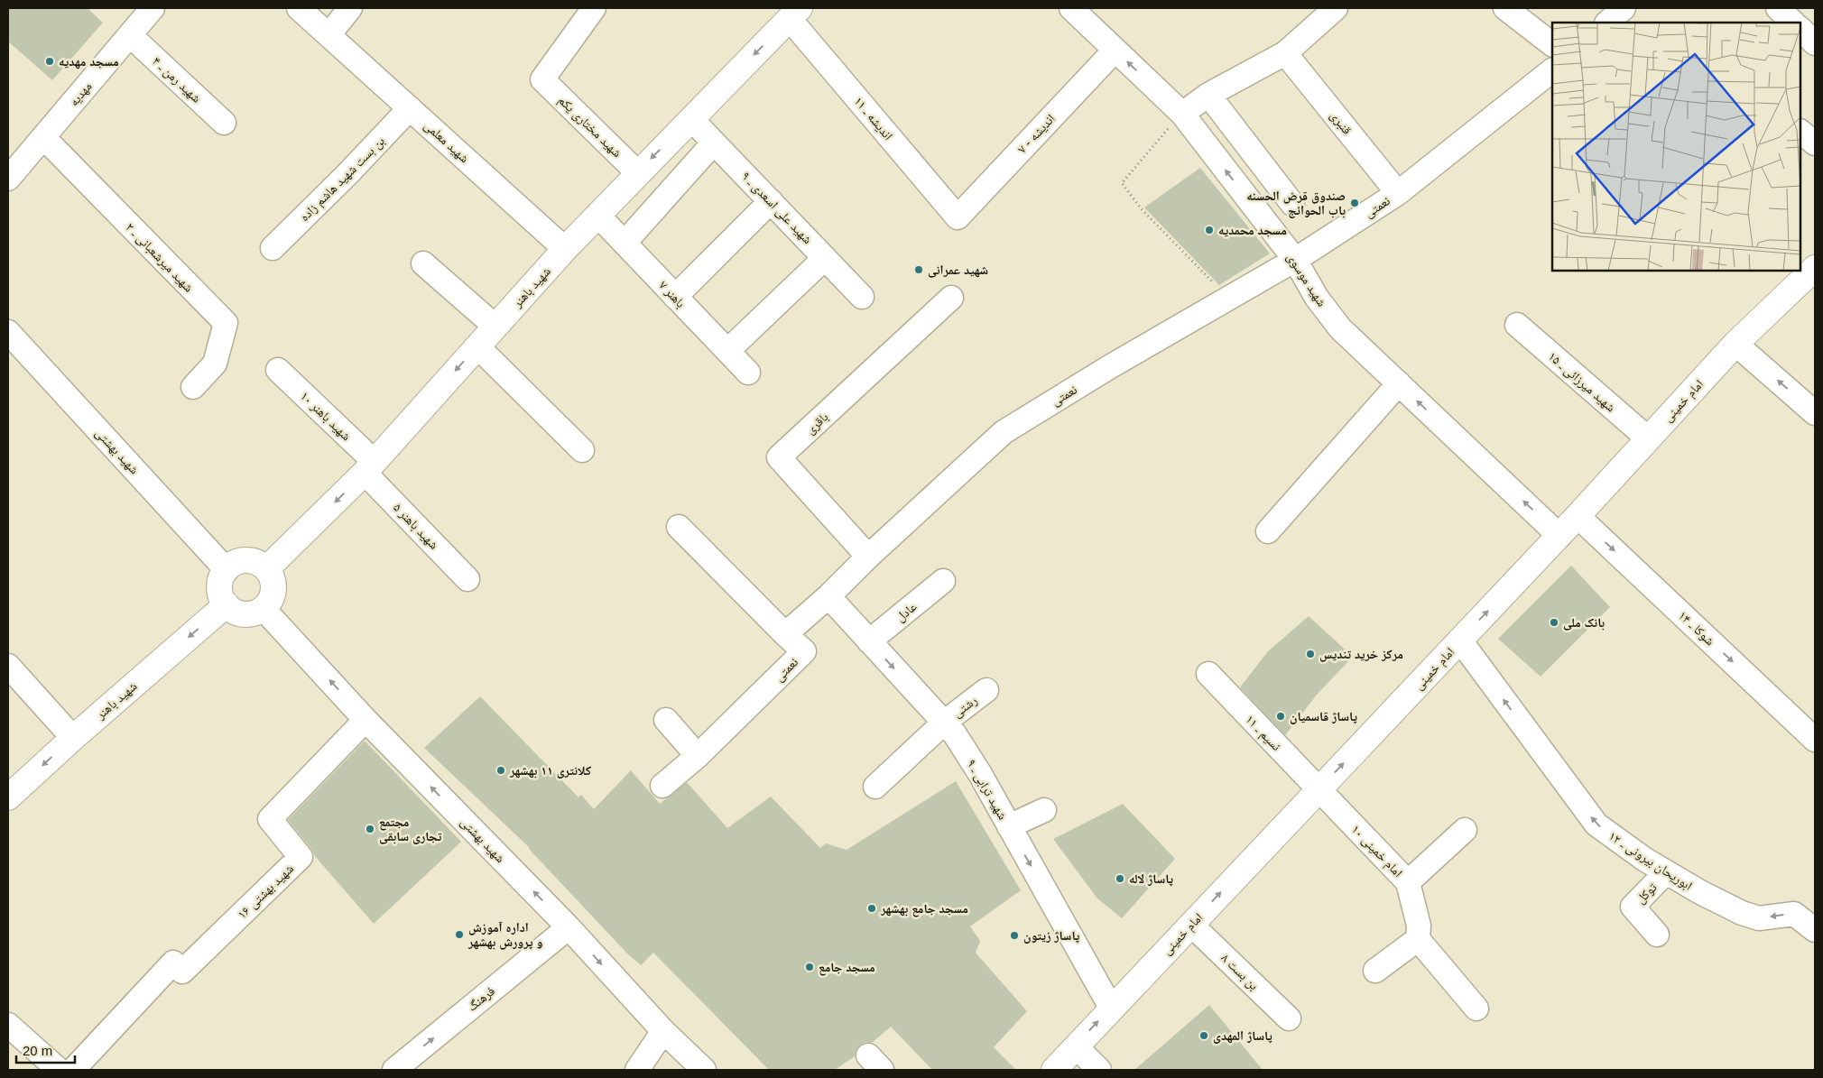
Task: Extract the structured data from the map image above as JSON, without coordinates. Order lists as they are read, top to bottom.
{
  "streets": {
    "main road": ["شهید باهنر", "امام خمینی"],
    "street": [
      "شهید رمن ـ ۴",
      "مهدیه",
      "اندیشه ـ ۱۱",
      "قنبری",
      "شهید مختاری یکم",
      "اندیشه - ۷",
      "شهید معلمی",
      "بن بست شهید هاشم زاده",
      "نعمتی",
      "شهید علی اسعدی ـ ۹",
      "شهید میرشعبانی ـ ۲",
      "شهید موسوی",
      "باهنر ۷",
      "شهید میرزائی ـ ۱۵",
      "شهید باهنر ۱۰",
      "باقری",
      "شهید بهشتی",
      "شهید باهنر ۵",
      "عادل",
      "شوکا ـ ۱۴",
      "رشتی",
      "نسیم ـ ۱۱",
      "شهید ترابی ـ ۹",
      "امام خمینی ۱۰",
      "ابوریحان بیرونی ـ ۱۲",
      "شهید بهشتی ۱۶",
      "توکل",
      "بن بست ۸",
      "فرهنگ"
    ]
  },
  "crossings": [
    ["شهید رمن ـ ۴", "مهدیه"],
    ["مهدیه", "شهید میرشعبانی ـ ۲"],
    ["اندیشه ـ ۱۱", "اندیشه - ۷"],
    ["اندیشه ـ ۱۱", "شهید باهنر"],
    ["قنبری", "نعمتی"],
    ["شهید مختاری یکم", "شهید باهنر"],
    ["اندیشه - ۷", "شهید موسوی"],
    ["شهید معلمی", "بن بست شهید هاشم زاده"],
    ["شهید معلمی", "شهید باهنر"],
    ["نعمتی", "شهید موسوی"],
    ["نعمتی", "باقری"],
    ["نعمتی", "شهید ترابی ـ ۹"],
    ["شهید علی اسعدی ـ ۹", "شهید باهنر"],
    ["شهید موسوی", "امام خمینی"],
    ["شهید باهنر", "باهنر ۷"],
    ["شهید باهنر", "شهید باهنر ۱۰"],
    ["شهید باهنر", "شهید بهشتی"],
    ["شهید باهنر", "شهید باهنر ۵"],
    ["شهید میرزائی ـ ۱۵", "امام خمینی"],
    ["امام خمینی", "شوکا ـ ۱۴"],
    ["امام خمینی", "نسیم ـ ۱۱"],
    ["امام خمینی", "شهید ترابی ـ ۹"],
    ["امام خمینی", "امام خمینی ۱۰"],
    ["امام خمینی", "ابوریحان بیرونی ـ ۱۲"],
    ["امام خمینی", "بن بست ۸"],
    ["شهید باهنر ۱۰", "شهید باهنر ۵"],
    ["شهید بهشتی", "شهید بهشتی ۱۶"],
    ["شهید بهشتی", "فرهنگ"],
    ["عادل", "شهید ترابی ـ ۹"],
    ["رشتی", "شهید ترابی ـ ۹"],
    ["نسیم ـ ۱۱", "امام خمینی ۱۰"],
    ["ابوریحان بیرونی ـ ۱۲", "توکل"]
  ],
  "one_way": [
    "شهید موسوی",
    "شهید باهنر",
    "امام خمینی",
    "شوکا ـ ۱۴",
    "شهید ترابی ـ ۹",
    "ابوریحان بیرونی ـ ۱۲",
    "فرهنگ"
  ],
  "places": [
    "مسجد مهدیه",
    "صندوق قرض الحسنه باب الحوائج",
    "مسجد محمدیه",
    "شهید عمرانی",
    "بانک ملی",
    "مرکز خرید تندیس",
    "پاساژ قاسمیان",
    "کلانتری ۱۱ بهشهر",
    "مجتمع تجاری سابقی",
    "پاساژ لاله",
    "مسجد جامع بهشهر",
    "اداره آموزش و پرورش بهشهر",
    "پاساژ زیتون",
    "مسجد جامع",
    "پاساژ المهدی"
  ],
  "scale_bar": "20 m"
}
